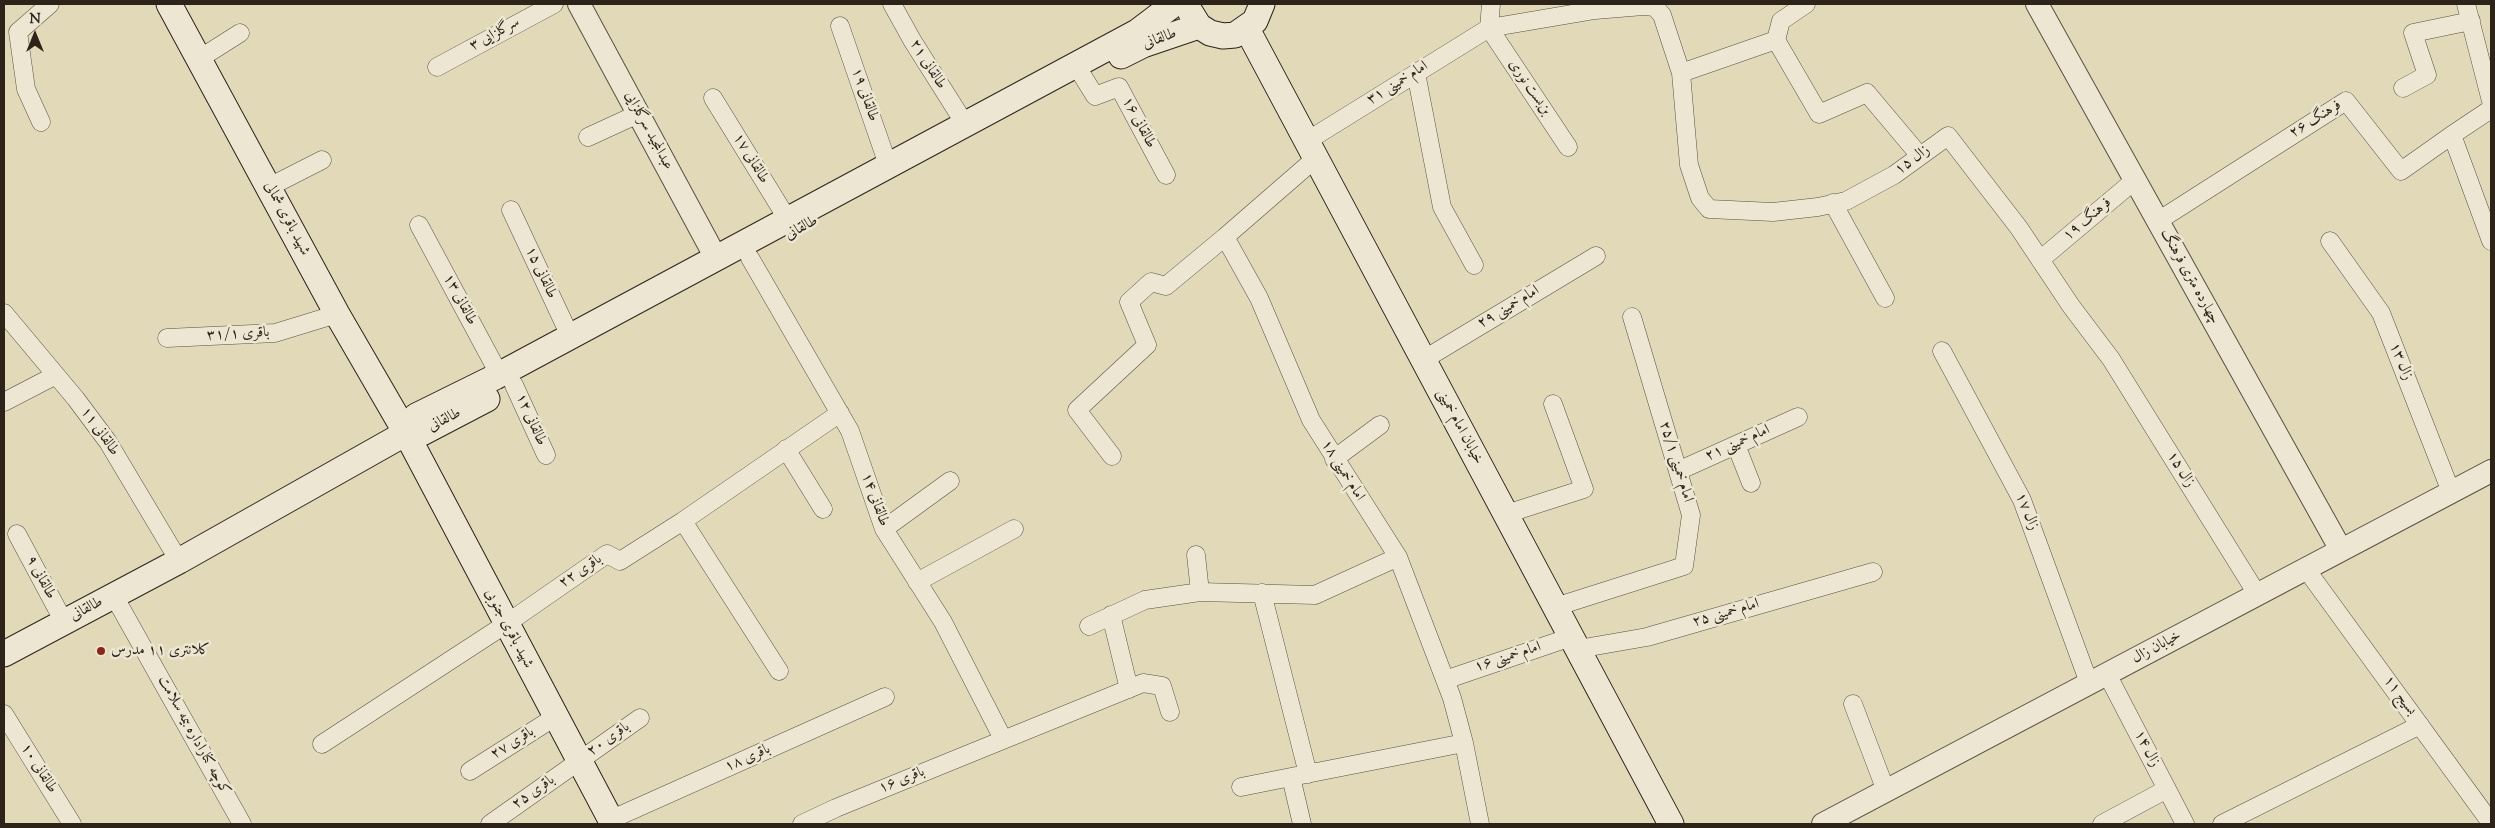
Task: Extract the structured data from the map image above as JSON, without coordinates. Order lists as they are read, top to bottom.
{
  "streets": {
    "main road": [
      "طالقانی",
      "شهید باقری شمالی",
      "خیابان امام خمینی",
      "شهید باقری جنوبی"
    ],
    "street": [
      "سرگلزایی ۳",
      "طالقانی ۲۱",
      "امام خمینی ۳۱",
      "بن‌بست نوری",
      "طالقانی ۱۹",
      "فرهنگ ۲۶",
      "طالقانی ۱۶",
      "عبدالمجید سرگلزایی",
      "طالقانی ۱۷",
      "زال ۱۵",
      "فرهنگ ۱۹",
      "طالقانی ۱۵",
      "چهارده متری فرهنگ",
      "طالقانی ۱۳",
      "امام خمینی ۲۹",
      "باقری ۳۱/۱",
      "زال ۱۳",
      "طالقانی ۱۲",
      "طالقانی ۱۱",
      "امام خمینی ۲۱",
      "امام خمینی ۲۵/۱",
      "امام خمینی ۱۸",
      "طالقانی ۱۴",
      "زال ۱۷",
      "باقری ۲۲",
      "طالقانی ۹",
      "امام خمینی ۲۵",
      "خیابان زال",
      "امام خمینی ۱۶",
      "بسیج ۱۱",
      "کوچه کناراداره بیمه سلامت",
      "باقری ۲۰",
      "باقری ۲۷",
      "زال ۱۴",
      "باقری ۱۸",
      "طالقانی ۱۰",
      "باقری ۱۶",
      "باقری ۲۵"
    ]
  },
  "crossings": [
    ["طالقانی", "طالقانی ۲۱"],
    ["طالقانی", "طالقانی ۱۹"],
    ["طالقانی", "طالقانی ۱۶"],
    ["طالقانی", "عبدالمجید سرگلزایی"],
    ["طالقانی", "طالقانی ۱۷"],
    ["طالقانی", "شهید باقری شمالی"],
    ["طالقانی", "طالقانی ۱۵"],
    ["طالقانی", "طالقانی ۱۳"],
    ["طالقانی", "طالقانی ۱۲"],
    ["طالقانی", "طالقانی ۱۱"],
    ["طالقانی", "طالقانی ۱۴"],
    ["طالقانی", "طالقانی ۹"],
    ["طالقانی", "شهید باقری جنوبی"],
    ["طالقانی", "کوچه کناراداره بیمه سلامت"],
    ["امام خمینی ۳۱", "بن‌بست نوری"],
    ["امام خمینی ۳۱", "زال ۱۵"],
    ["امام خمینی ۳۱", "خیابان امام خمینی"],
    ["بن‌بست نوری", "زال ۱۵"],
    ["فرهنگ ۲۶", "چهارده متری فرهنگ"],
    ["زال ۱۵", "فرهنگ ۱۹"],
    ["زال ۱۵", "خیابان زال"],
    ["شهید باقری شمالی", "باقری ۳۱/۱"],
    ["شهید باقری شمالی", "شهید باقری جنوبی"],
    ["فرهنگ ۱۹", "چهارده متری فرهنگ"],
    ["چهارده متری فرهنگ", "خیابان زال"],
    ["طالقانی ۱۳", "طالقانی ۱۲"],
    ["امام خمینی ۲۹", "خیابان امام خمینی"],
    ["زال ۱۳", "خیابان زال"],
    ["خیابان امام خمینی", "امام خمینی ۲۵/۱"],
    ["خیابان امام خمینی", "امام خمینی ۲۵"],
    ["خیابان امام خمینی", "امام خمینی ۱۶"],
    ["امام خمینی ۲۱", "امام خمینی ۲۵/۱"],
    ["امام خمینی ۱۸", "امام خمینی ۱۶"],
    ["طالقانی ۱۴", "باقری ۲۲"],
    ["طالقانی ۱۴", "باقری ۱۶"],
    ["زال ۱۷", "خیابان زال"],
    ["زال ۱۷", "زال ۱۴"],
    ["باقری ۲۲", "شهید باقری جنوبی"],
    ["امام خمینی ۲۵", "امام خمینی ۱۶"],
    ["شهید باقری جنوبی", "باقری ۲۰"],
    ["شهید باقری جنوبی", "باقری ۲۷"],
    ["شهید باقری جنوبی", "باقری ۱۸"],
    ["شهید باقری جنوبی", "باقری ۲۵"],
    ["خیابان زال", "بسیج ۱۱"],
    ["خیابان زال", "زال ۱۴"],
    ["باقری ۲۰", "باقری ۲۵"]
  ],
  "places": ["کلانتری ۱۱ مدرس"],
  "north": "top"
}
